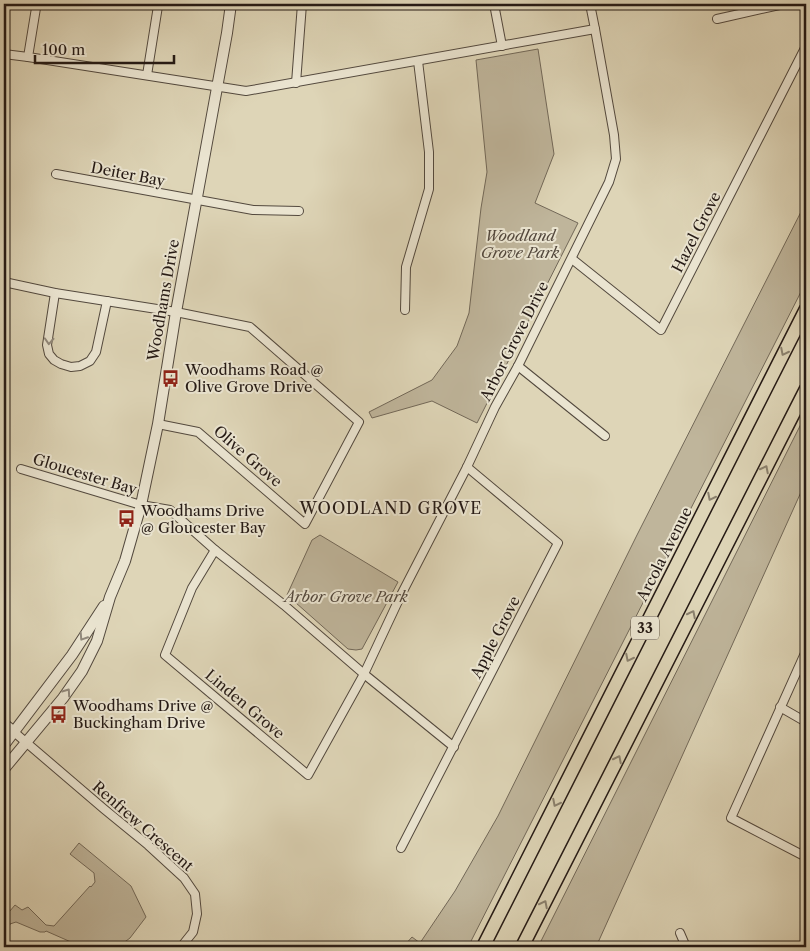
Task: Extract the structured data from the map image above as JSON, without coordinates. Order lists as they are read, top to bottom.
{
  "streets": {
    "main road": ["Arcola Avenue", "33"],
    "street": [
      "Deiter Bay",
      "Hazel Grove",
      "Woodhams Drive",
      "Arbor Grove Drive",
      "Olive Grove",
      "Gloucester Bay",
      "Apple Grove",
      "Linden Grove",
      "Renfrew Crescent"
    ]
  },
  "crossings": [
    ["Deiter Bay", "Woodhams Drive"],
    ["Hazel Grove", "Arbor Grove Drive"],
    ["Woodhams Drive", "Olive Grove"],
    ["Woodhams Drive", "Gloucester Bay"],
    ["Woodhams Drive", "Renfrew Crescent"],
    ["Arbor Grove Drive", "Apple Grove"],
    ["Arbor Grove Drive", "Linden Grove"]
  ],
  "districts": ["WOODLAND GROVE"],
  "parks": ["Woodland Grove Park", "Arbor Grove Park"],
  "places": {
    "bus stop": ["Woodhams Road @ Olive Grove Drive", "Woodhams Drive @ Gloucester Bay", "Woodhams Drive @ Buckingham Drive"]
  },
  "scale_bar": "100 m"
}
